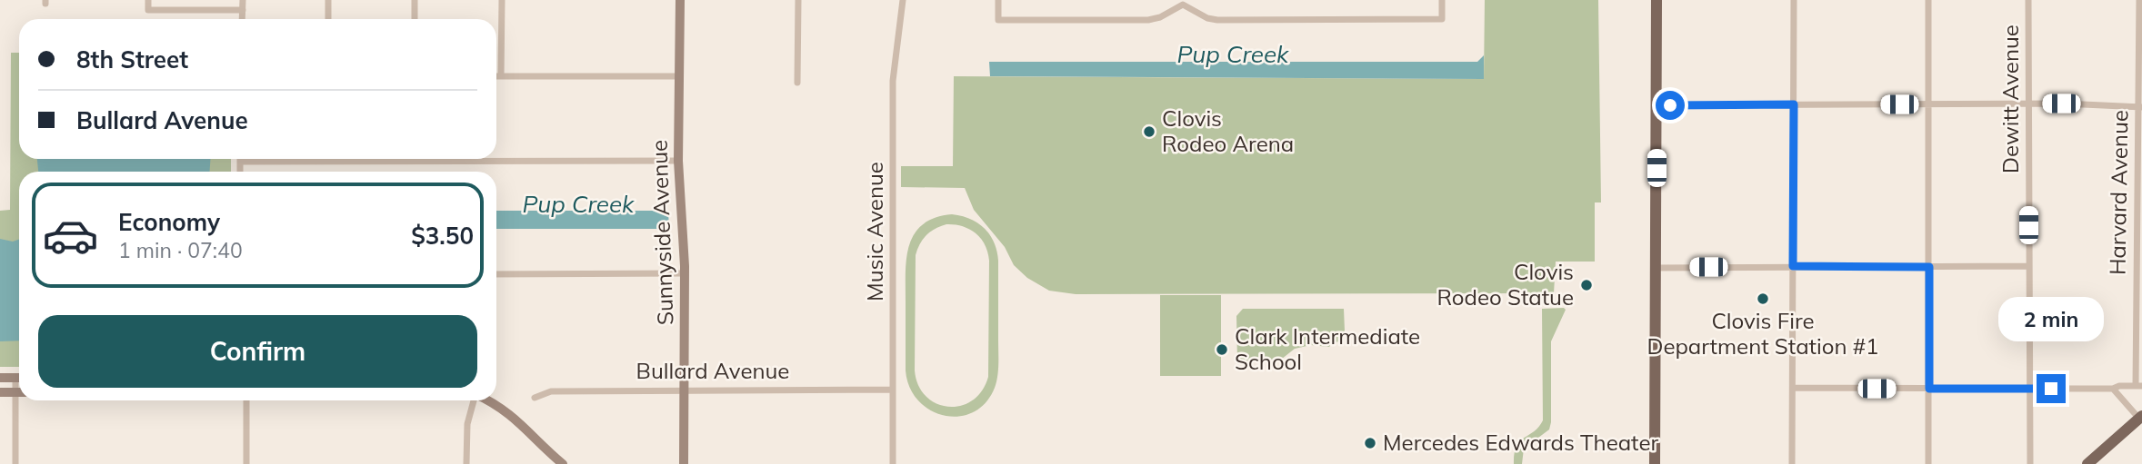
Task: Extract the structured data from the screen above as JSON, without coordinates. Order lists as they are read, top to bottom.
{
  "streets": {
    "main road": ["Sunnyside Avenue"],
    "street": [
      "Dewitt Avenue",
      "Harvard Avenue",
      "Music Avenue",
      "Bullard Avenue"
    ]
  },
  "crossings": [
    ["Music Avenue", "Bullard Avenue"],
    ["Sunnyside Avenue", "Bullard Avenue"]
  ],
  "water": ["Pup Creek"],
  "places": [
    "Clovis Rodeo Arena",
    "Clovis Rodeo Statue",
    "Clovis Fire Department Station #1",
    "Clark Intermediate School",
    "Mercedes Edwards Theater"
  ],
  "page": {
    "banner": ["8th Street", "Bullard Avenue"],
    "list": [
      {
        "name": "Economy",
        "note": "1 min · 07:40",
        "value": "$3.50"
      }
    ],
    "bubble": "2 min",
    "buttons": "Confirm"
  }
}
